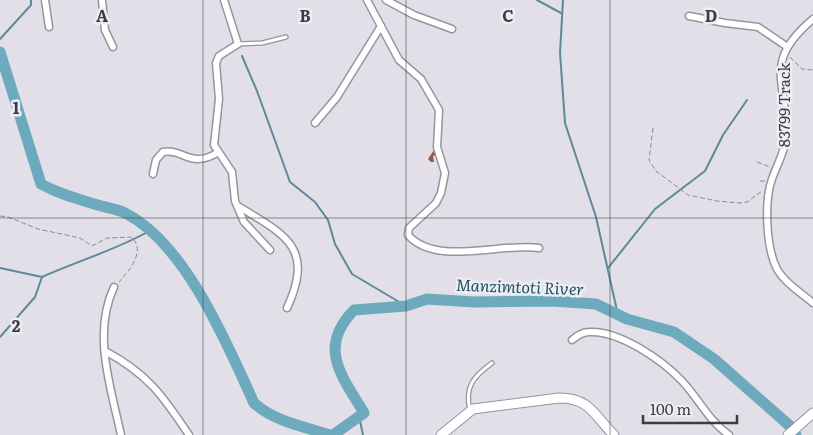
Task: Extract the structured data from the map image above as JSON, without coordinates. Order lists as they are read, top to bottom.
{
  "streets": {
    "street": ["83799 Track"]
  },
  "water": ["Manzimtoti River"],
  "scale_bar": "100 m",
  "grid": {
    "columns": [
      "A",
      "B",
      "C",
      "D"
    ],
    "rows": ["1", "2"]
  }
}
